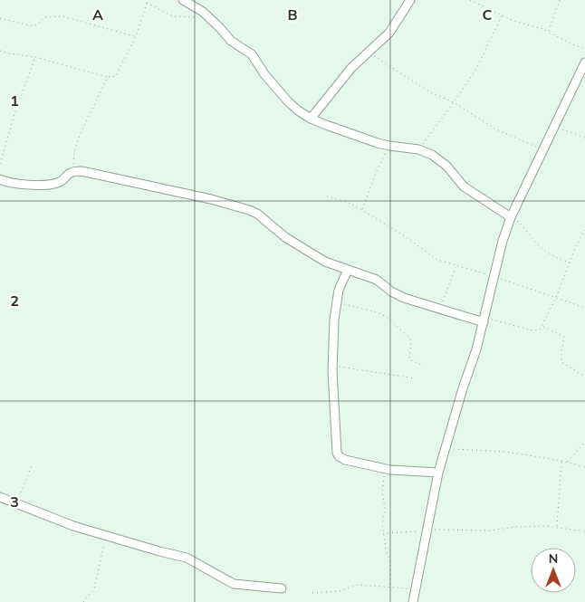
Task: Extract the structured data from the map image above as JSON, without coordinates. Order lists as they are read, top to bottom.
{
  "north": "top",
  "grid": {
    "columns": ["A", "B", "C"],
    "rows": ["1", "2", "3"]
  }
}
